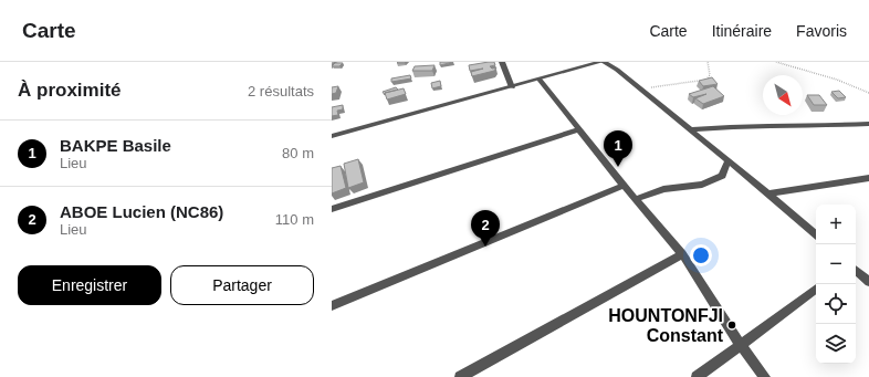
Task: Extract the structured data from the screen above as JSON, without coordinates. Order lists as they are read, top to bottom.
{
  "places": ["HOUNTONFJI Constant"],
  "north": "bottom right",
  "page": {
    "header": "Carte",
    "nav": ["Carte", "Itinéraire", "Favoris"],
    "heading": ["À proximité", "2 résultats"],
    "list": [
      {
        "mark": "1",
        "name": "BAKPE Basile",
        "note": "Lieu",
        "value": "80 m"
      },
      {
        "mark": "2",
        "name": "ABOE Lucien (NC86)",
        "note": "Lieu",
        "value": "110 m"
      }
    ],
    "pins": ["1", "2"],
    "map_buttons": ["+", "−"],
    "buttons": ["Enregistrer", "Partager"]
  }
}
